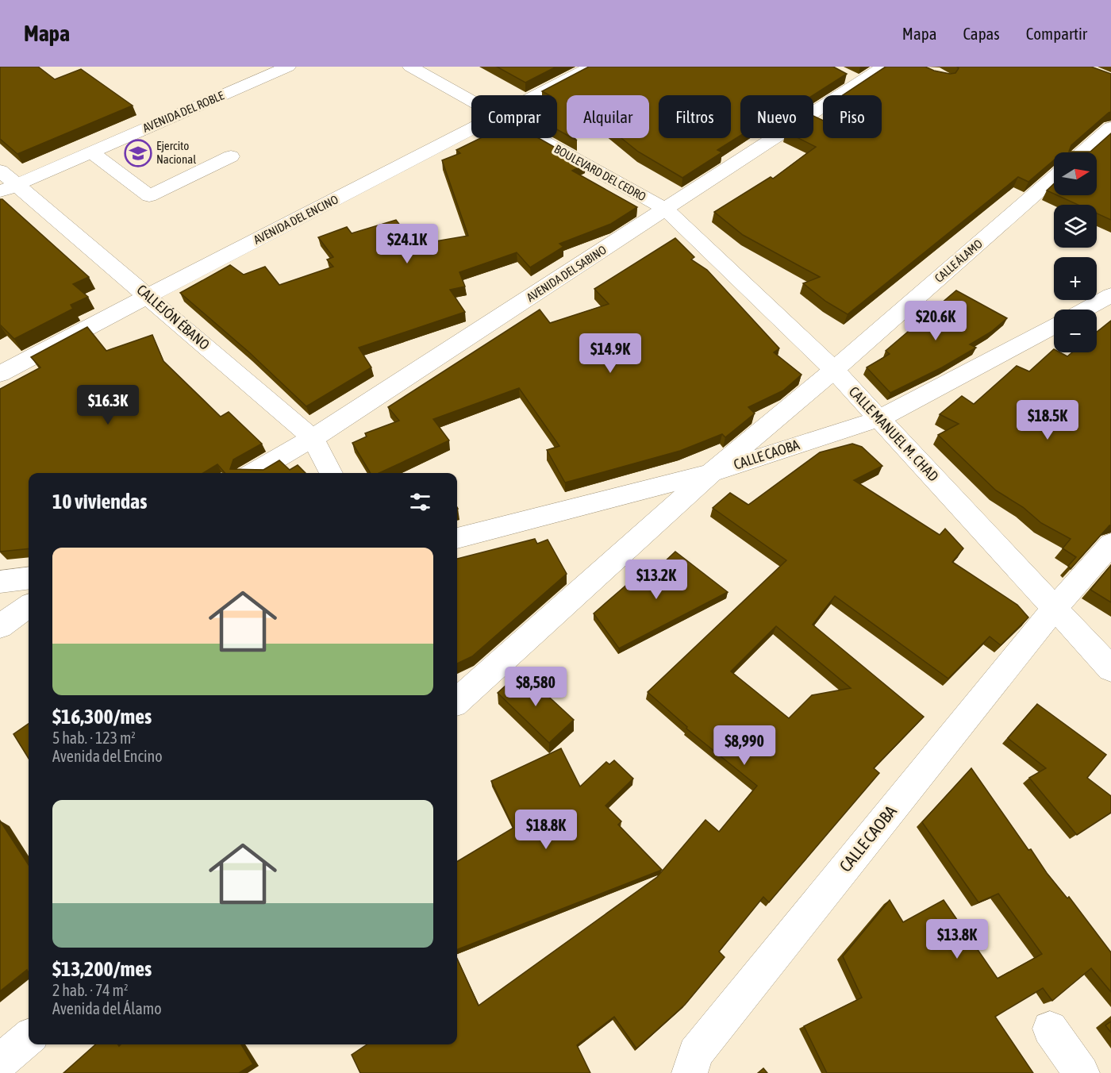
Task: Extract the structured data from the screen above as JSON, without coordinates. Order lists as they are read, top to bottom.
{
  "streets": {
    "street": [
      "AVENIDA DEL ROBLE",
      "BOULEVARD DEL CEDRO",
      "AVENIDA DEL ENCINO",
      "CALLE ÁLAMO",
      "AVENIDA DEL SABINO",
      "CALLEJÓN ÉBANO",
      "CALLE MANUEL M. CHAD",
      "CALLE CAOBA"
    ]
  },
  "crossings": [
    ["AVENIDA DEL ROBLE", "CALLEJÓN ÉBANO"],
    ["BOULEVARD DEL CEDRO", "AVENIDA DEL SABINO"],
    ["BOULEVARD DEL CEDRO", "CALLE MANUEL M. CHAD"],
    ["AVENIDA DEL ENCINO", "CALLEJÓN ÉBANO"],
    ["CALLE ÁLAMO", "CALLE MANUEL M. CHAD"],
    ["CALLE ÁLAMO", "CALLE CAOBA"],
    ["AVENIDA DEL SABINO", "CALLEJÓN ÉBANO"],
    ["AVENIDA DEL SABINO", "CALLE MANUEL M. CHAD"],
    ["CALLE MANUEL M. CHAD", "CALLE CAOBA"]
  ],
  "places": {
    "school or university": ["Ejercito Nacional"]
  },
  "north": "right",
  "page": {
    "header": "Mapa",
    "nav": ["Mapa", "Capas", "Compartir"],
    "chip": [
      "Comprar",
      "Alquilar",
      "Filtros",
      "Nuevo",
      "Piso"
    ],
    "map_buttons": ["+", "−"],
    "price": [
      "$24.1K",
      "$20.6K",
      "$14.9K",
      "$16.3K",
      "$18.5K",
      "$13.2K",
      "$8,580",
      "$8,990",
      "$18.8K",
      "$13.8K"
    ],
    "heading": "10 viviendas",
    "list": [
      {
        "name": "$16,300/mes",
        "note": "5 hab. · 123 m² · Avenida del Encino"
      },
      {
        "name": "$13,200/mes",
        "note": "2 hab. · 74 m² · Avenida del Álamo"
      }
    ]
  }
}
